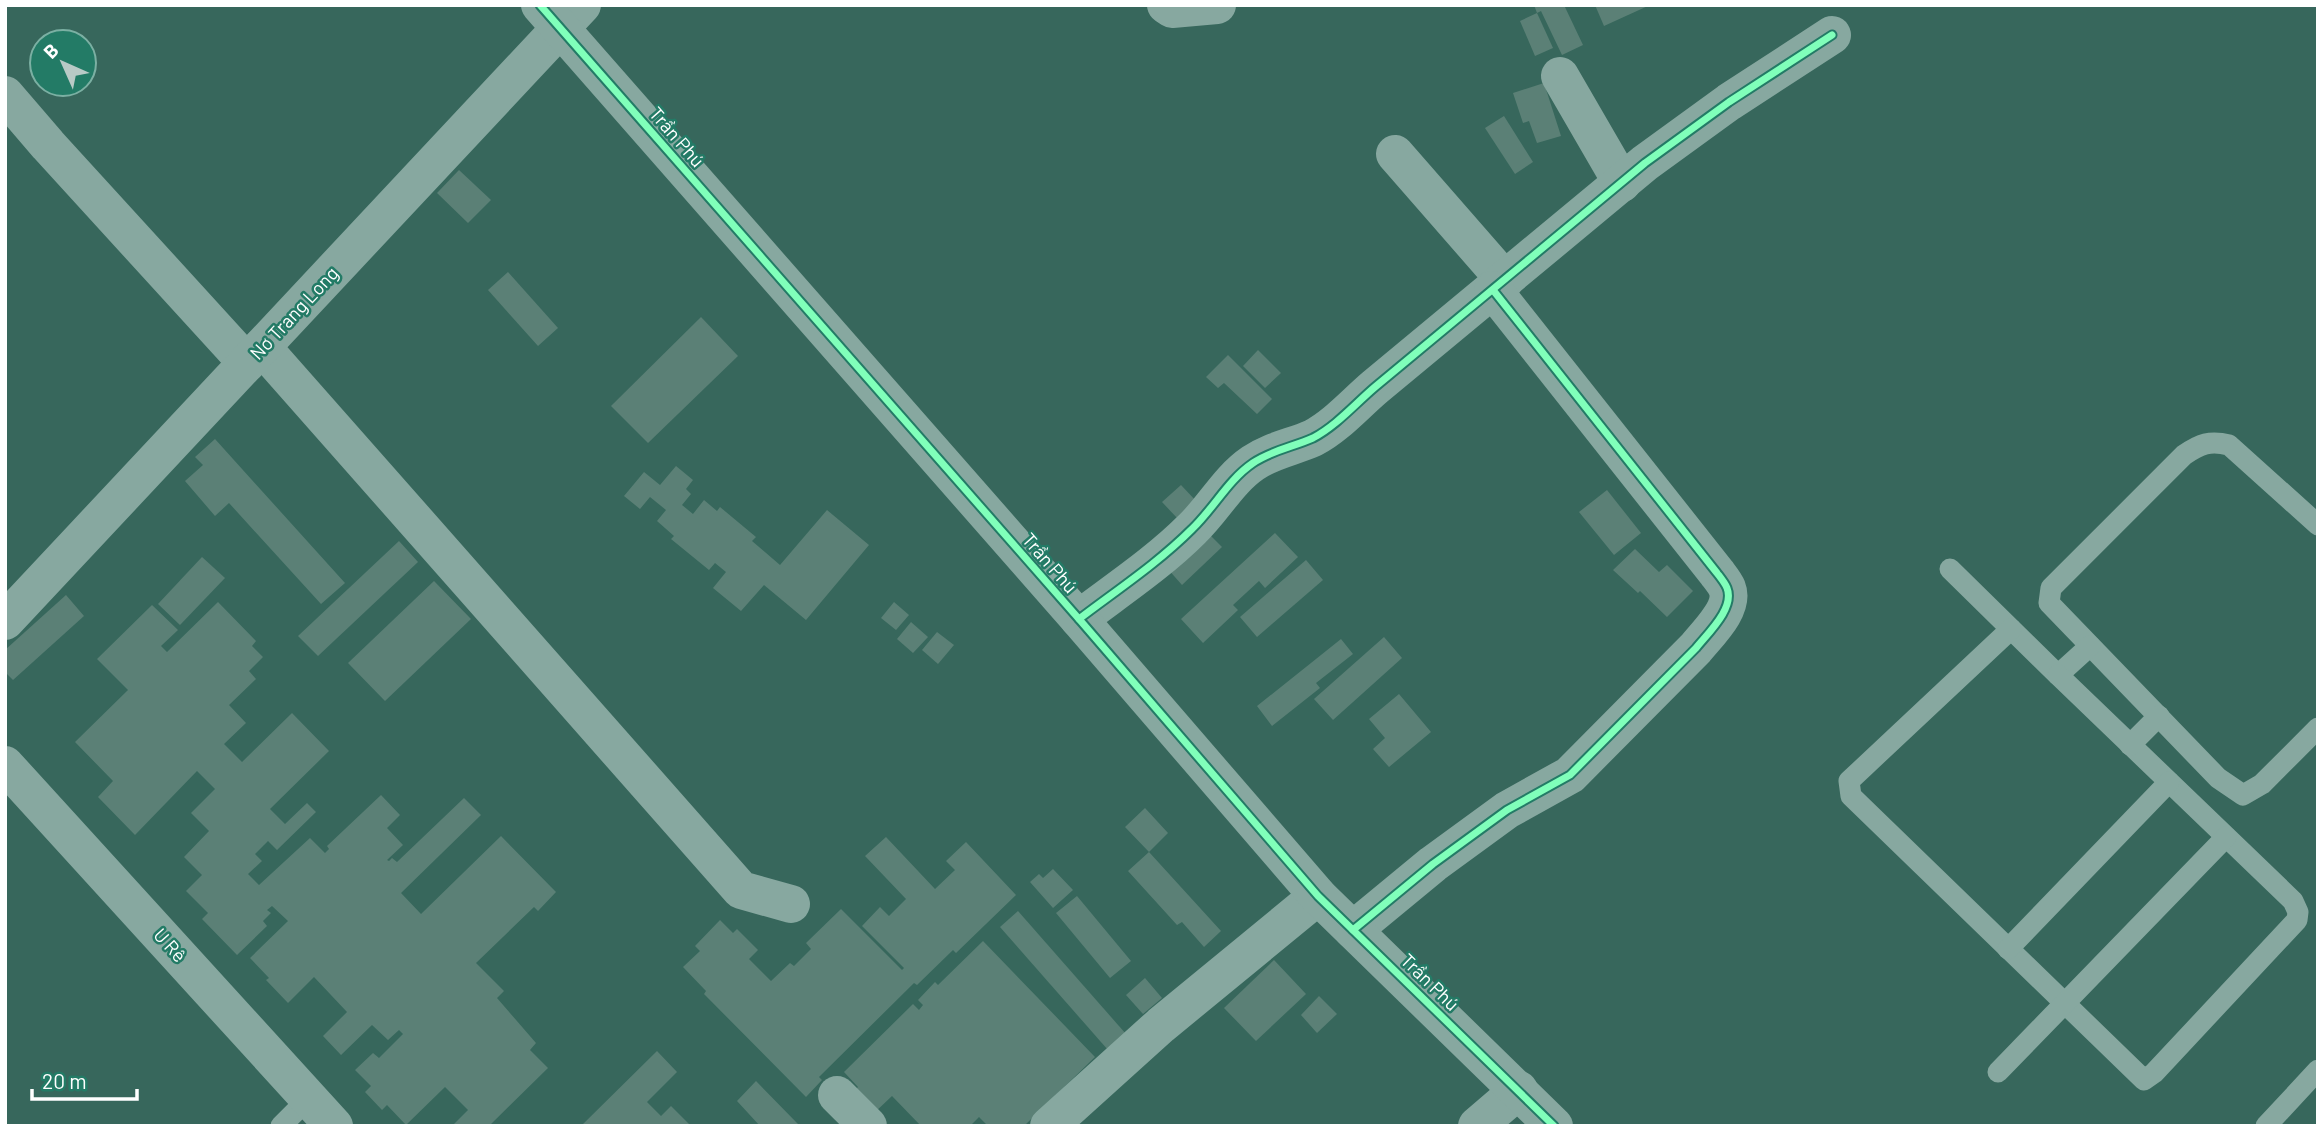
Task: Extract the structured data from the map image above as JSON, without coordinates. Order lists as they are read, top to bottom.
{
  "streets": {
    "street": ["Trần Phú", "Nơ Trang Long", "U Rê"]
  },
  "crossings": [
    ["Trần Phú", "Nơ Trang Long"]
  ],
  "scale_bar": "20 m",
  "north": "top left"
}
